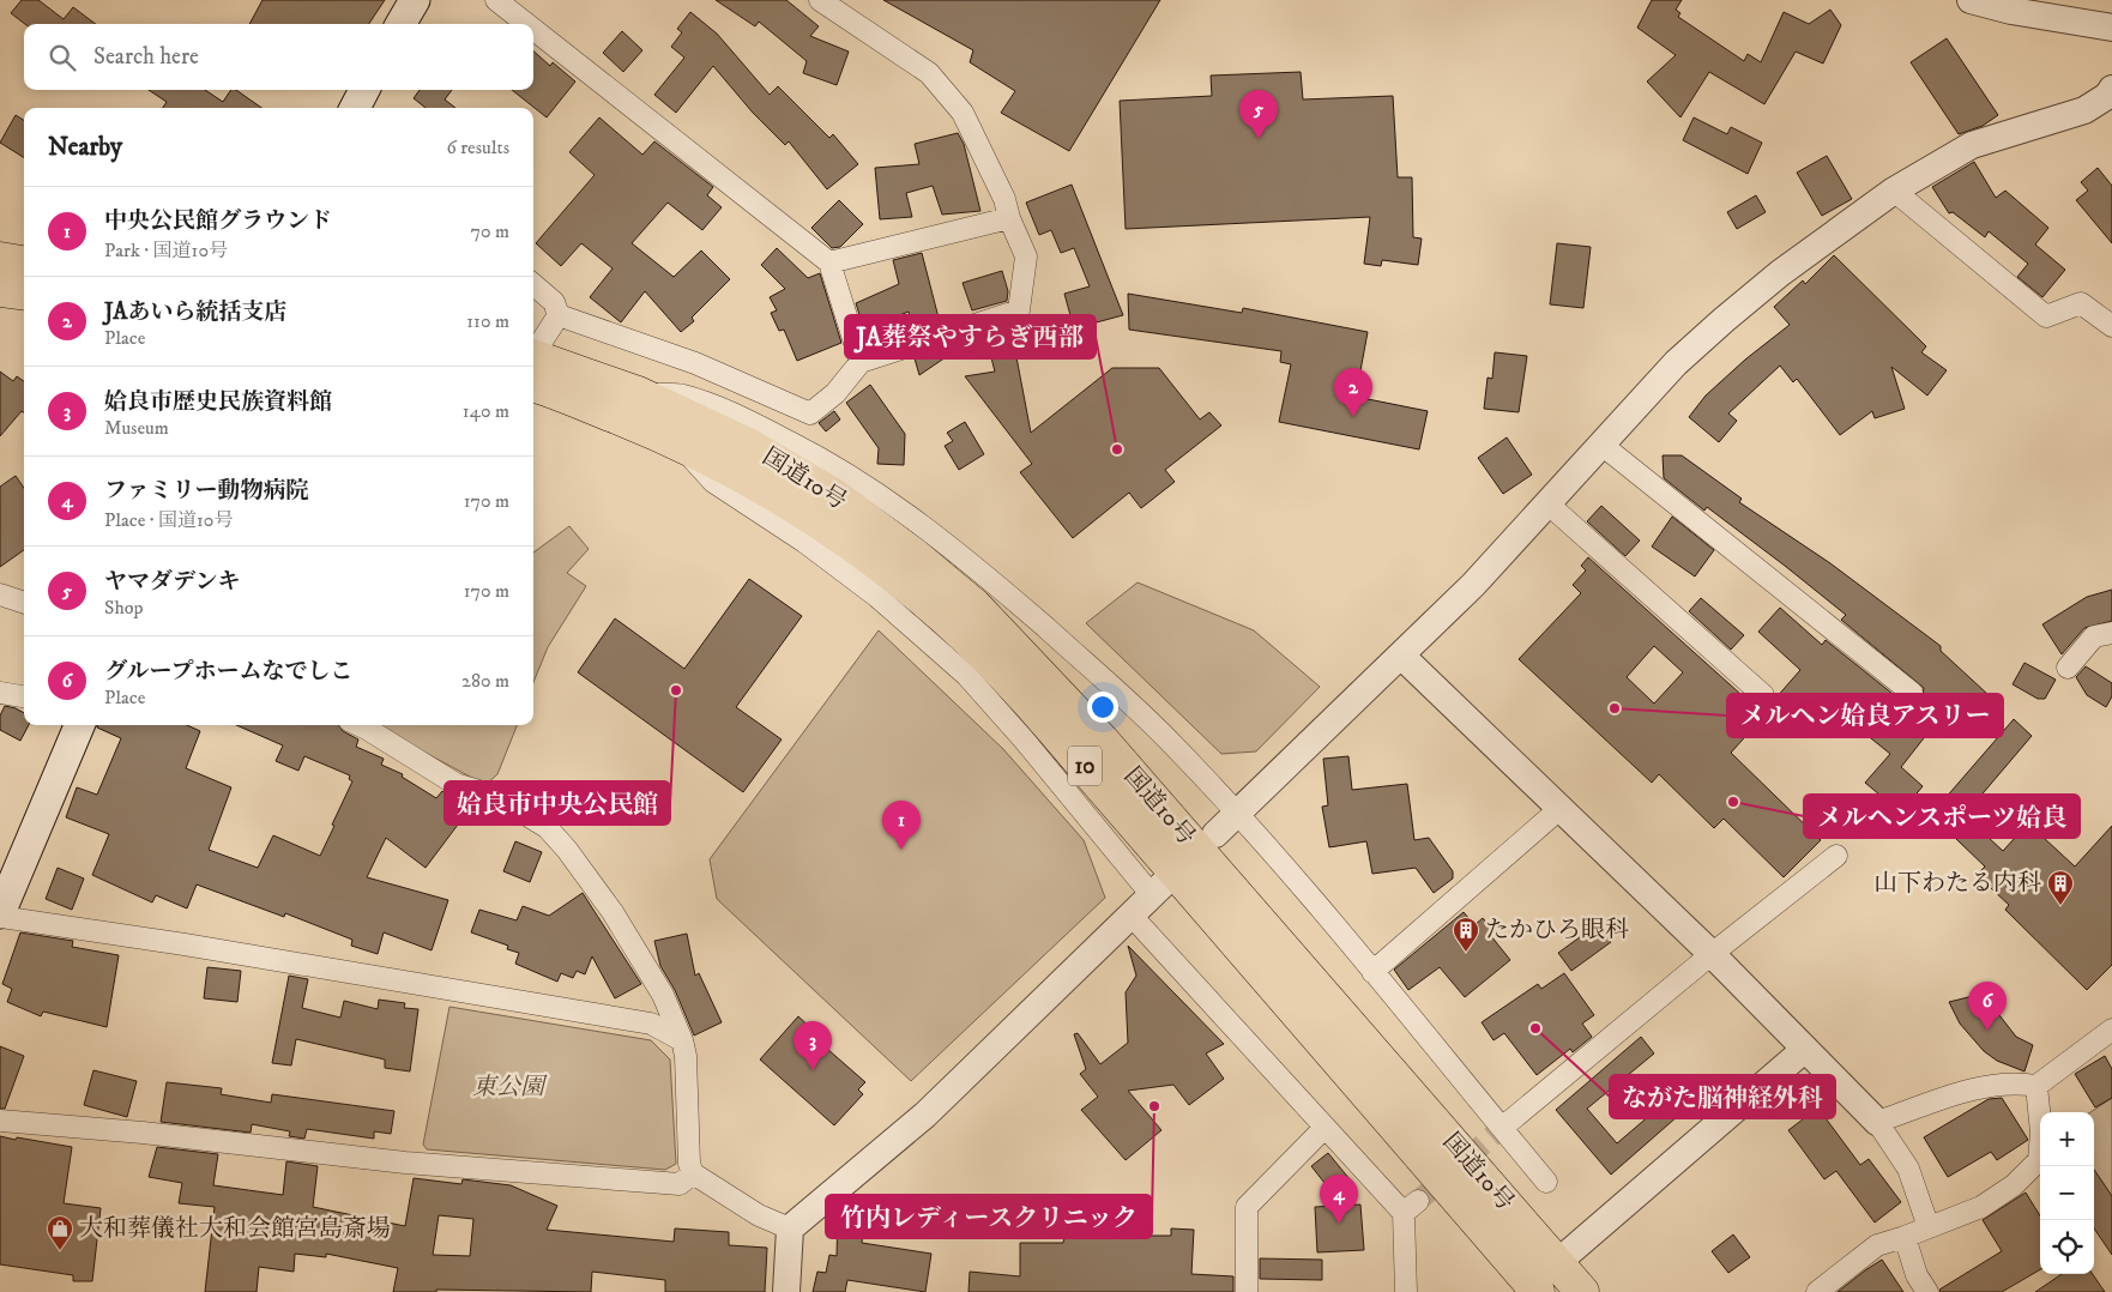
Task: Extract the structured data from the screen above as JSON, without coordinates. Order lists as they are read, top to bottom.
{
  "streets": {
    "highway": ["国道10号", "10"]
  },
  "parks": ["東公園"],
  "places": {
    "other": [
      "JA葬祭やすらぎ西部",
      "姶良市中央公民館",
      "メルヘン姶良アスリー",
      "メルヘンスポーツ姶良",
      "ながた脳神経外科",
      "竹内レディースクリニック"
    ],
    "building": ["山下わたる内科", "たかひろ眼科"],
    "shop": ["大和葬儀社大和会館宮島斎場"]
  },
  "page": {
    "search": "Search here",
    "pins": [
      "5",
      "2",
      "1",
      "6",
      "3",
      "4"
    ],
    "heading": ["Nearby", "6 results"],
    "list": [
      {
        "mark": "1",
        "name": "中央公民館グラウンド",
        "note": "Park · 国道10号",
        "value": "70 m"
      },
      {
        "mark": "2",
        "name": "JAあいら統括支店",
        "note": "Place",
        "value": "110 m"
      },
      {
        "mark": "3",
        "name": "姶良市歴史民族資料館",
        "note": "Museum",
        "value": "140 m"
      },
      {
        "mark": "4",
        "name": "ファミリー動物病院",
        "note": "Place · 国道10号",
        "value": "170 m"
      },
      {
        "mark": "5",
        "name": "ヤマダデンキ",
        "note": "Shop",
        "value": "170 m"
      },
      {
        "mark": "6",
        "name": "グループホームなでしこ",
        "note": "Place",
        "value": "280 m"
      }
    ],
    "map_buttons": ["+", "−"]
  }
}
